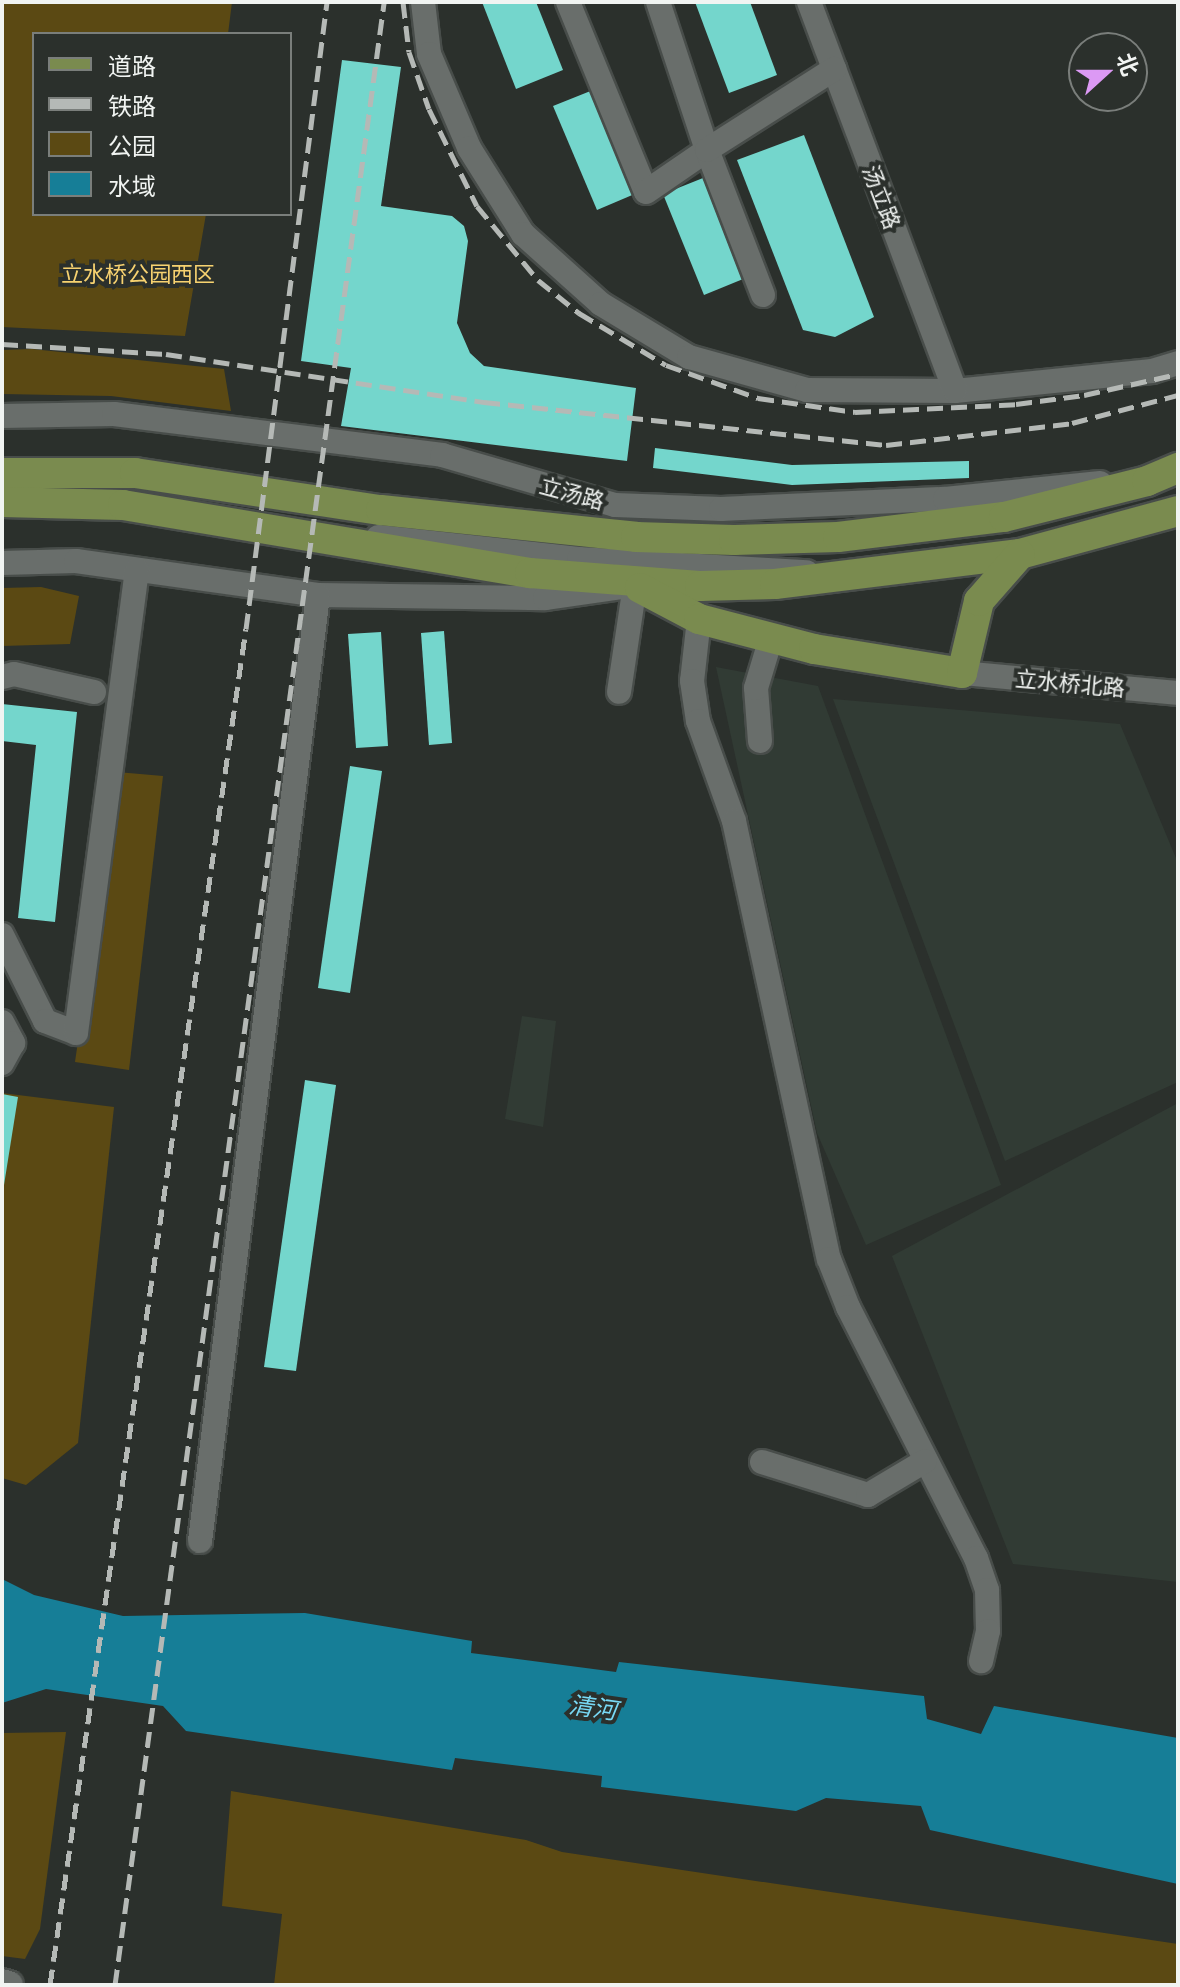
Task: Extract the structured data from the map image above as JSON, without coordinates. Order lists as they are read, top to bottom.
{
  "streets": {
    "main road": ["立汤路"],
    "street": ["汤立路", "立水桥北路"]
  },
  "water": ["清河"],
  "parks": ["立水桥公园西区"],
  "legend": [
    "道路",
    "铁路",
    "公园",
    "水域"
  ],
  "north": "right"
}
